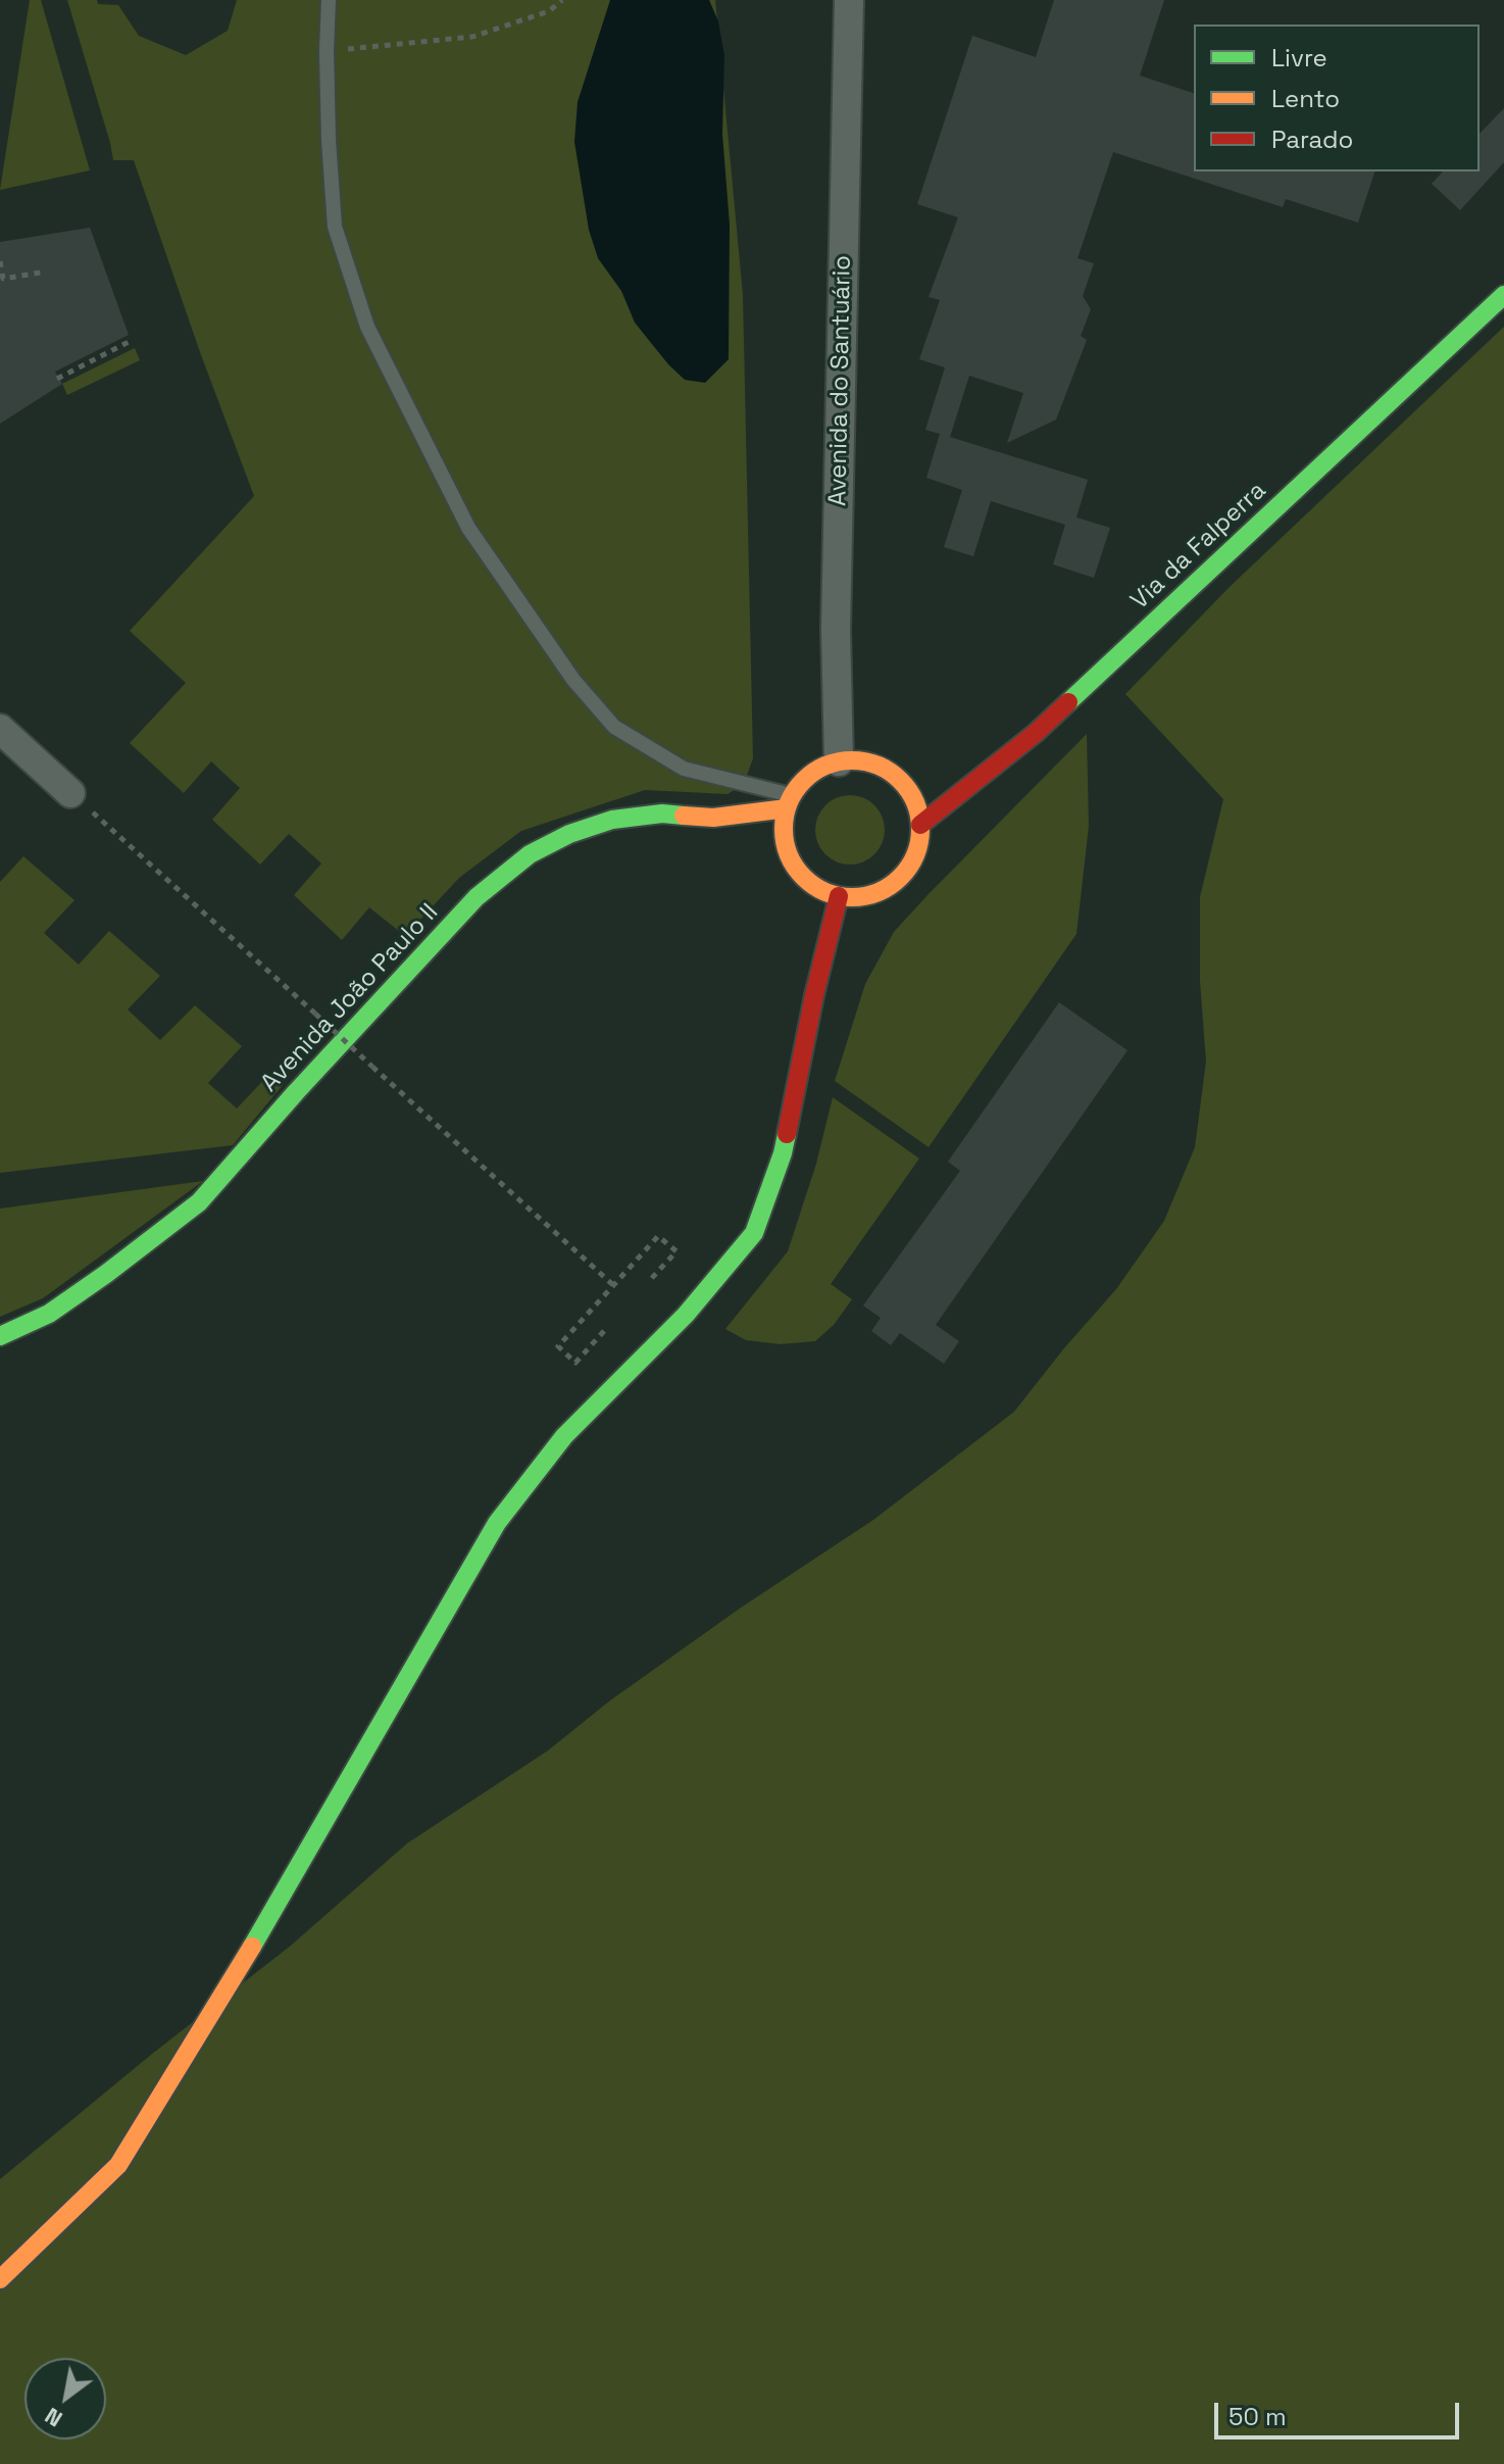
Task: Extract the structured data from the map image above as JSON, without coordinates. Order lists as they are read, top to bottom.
{
  "streets": {
    "main road": ["Via da Falperra", "Avenida João Paulo II"],
    "street": ["Avenida do Santuário"]
  },
  "crossings": [
    ["Avenida do Santuário", "Via da Falperra"],
    ["Avenida do Santuário", "Avenida João Paulo II"],
    ["Via da Falperra", "Avenida João Paulo II"]
  ],
  "legend": ["Livre", "Lento", "Parado"],
  "scale_bar": "50 m",
  "north": "bottom left"
}
